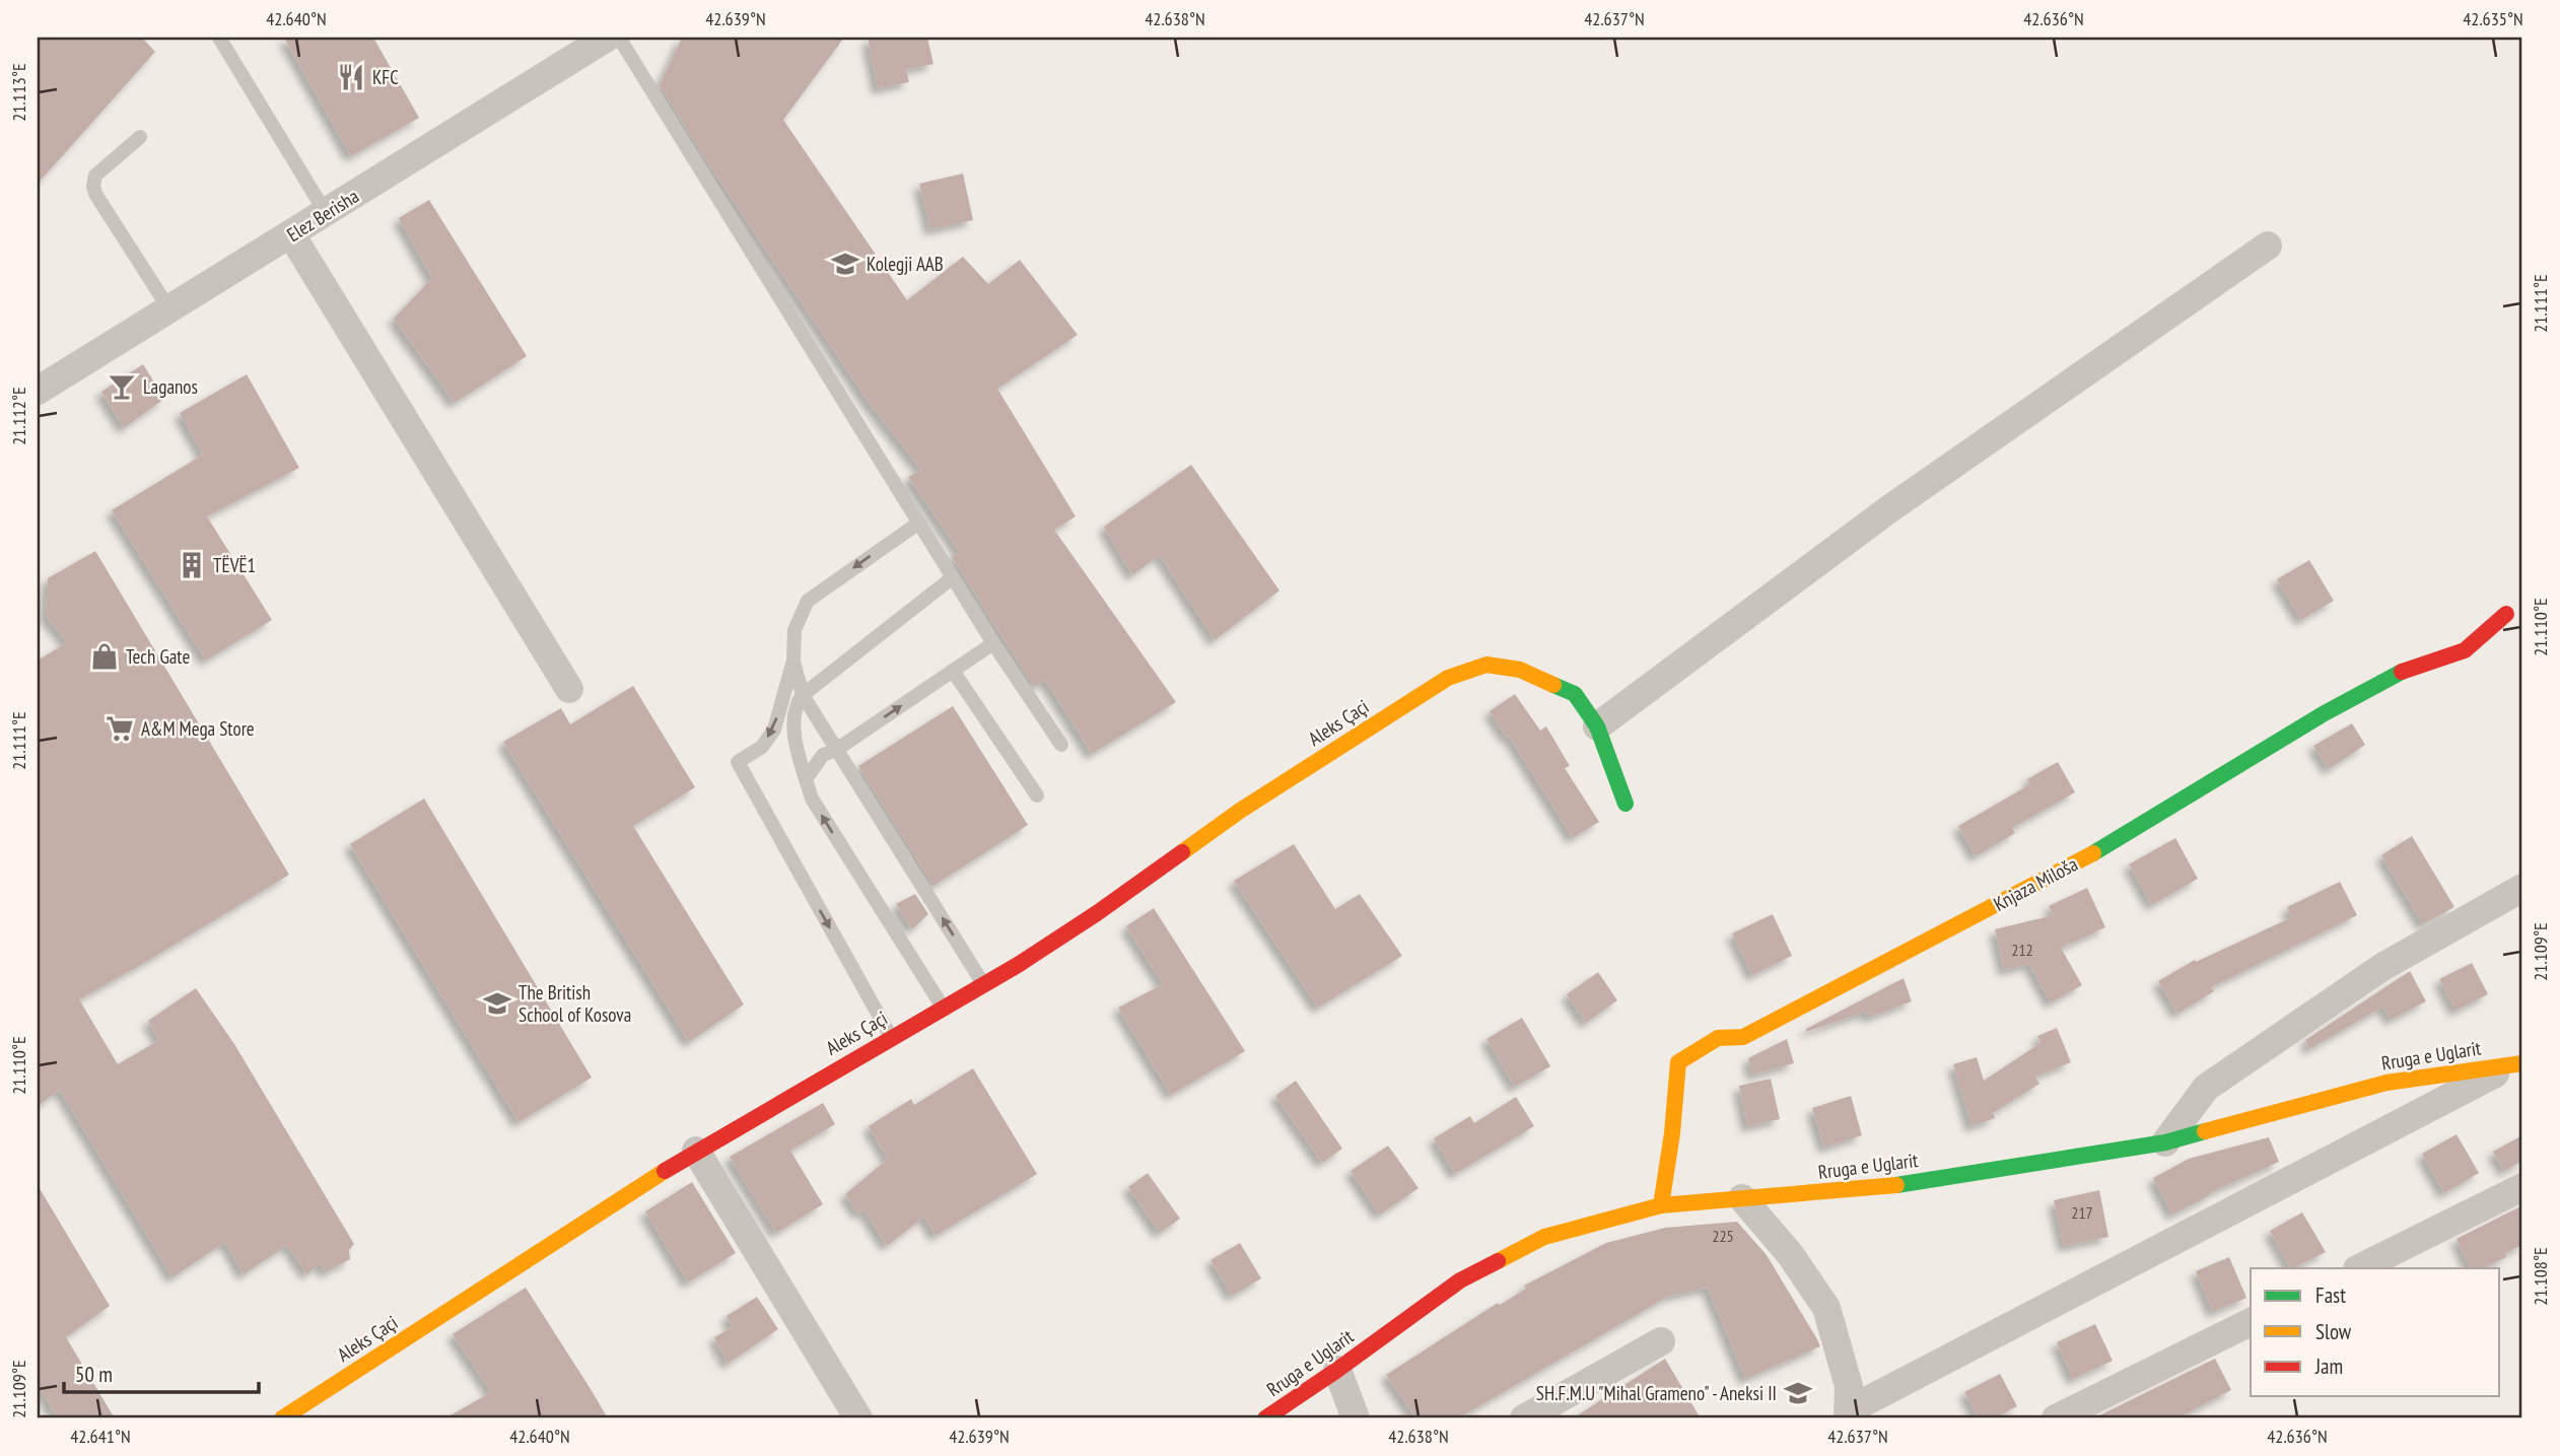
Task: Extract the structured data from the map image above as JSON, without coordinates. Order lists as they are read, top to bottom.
{
  "streets": {
    "street": [
      "Elez Berisha",
      "Aleks Çaçi",
      "Knjaza Miloša",
      "Rruga e Uglarit"
    ]
  },
  "crossings": [
    ["Knjaza Miloša", "Rruga e Uglarit"]
  ],
  "places": {
    "restaurant": ["KFC"],
    "school or university": ["Kolegji AAB", "The British School of Kosova", "SH.F.M.U \"Mihal Grameno\" - Aneksi II"],
    "bar": ["Laganos"],
    "building": ["TËVË1"],
    "shop": ["Tech Gate"],
    "supermarket": ["A&M Mega Store"]
  },
  "house_numbers": ["212", "217", "225"],
  "legend": ["Fast", "Slow", "Jam"],
  "scale_bar": "50 m",
  "coordinates": [
    "42.640°N",
    "42.639°N",
    "42.638°N",
    "42.637°N",
    "42.636°N",
    "42.635°N",
    "21.113°E",
    "21.111°E",
    "21.112°E",
    "21.110°E",
    "21.109°E",
    "21.108°E",
    "42.641°N"
  ]
}
